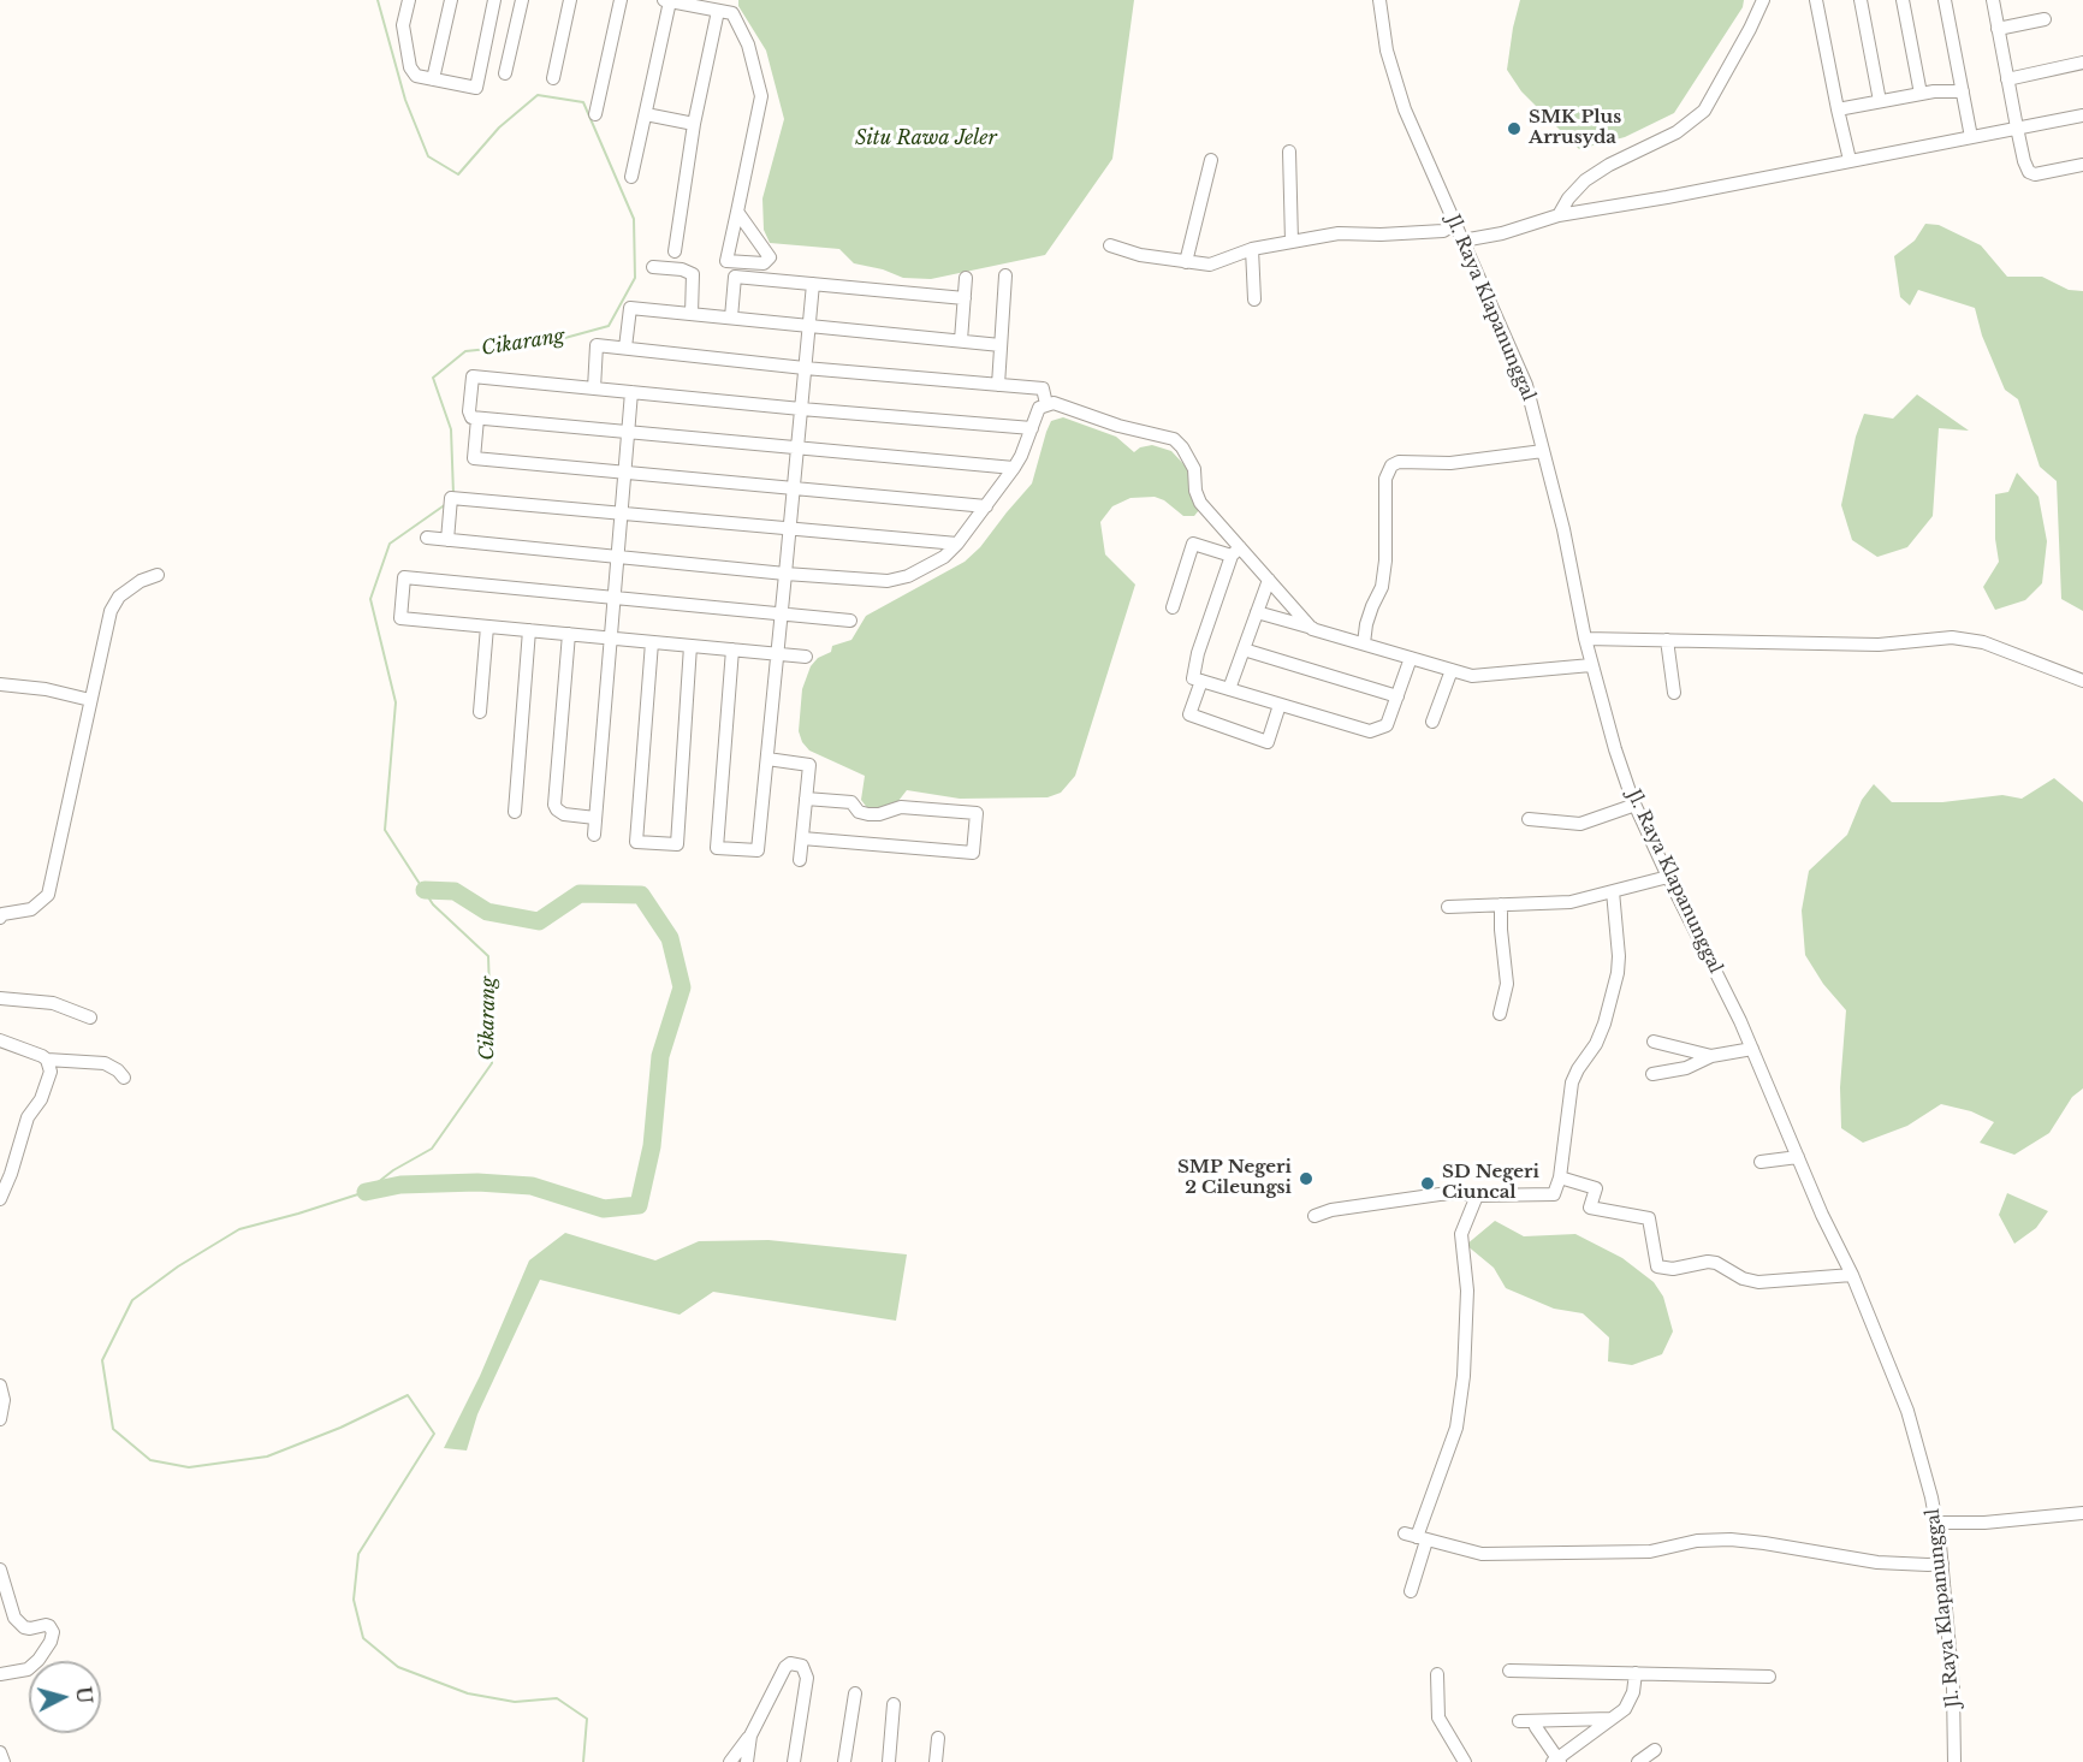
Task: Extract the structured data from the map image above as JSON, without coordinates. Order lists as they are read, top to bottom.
{
  "streets": {
    "street": ["Jl. Raya Klapanunggal"]
  },
  "water": ["Situ Rawa Jeler", "Cikarang"],
  "places": ["SMK Plus Arrusyda", "SMP Negeri 2 Cileungsi", "SD Negeri Ciuncal"],
  "north": "right"
}
